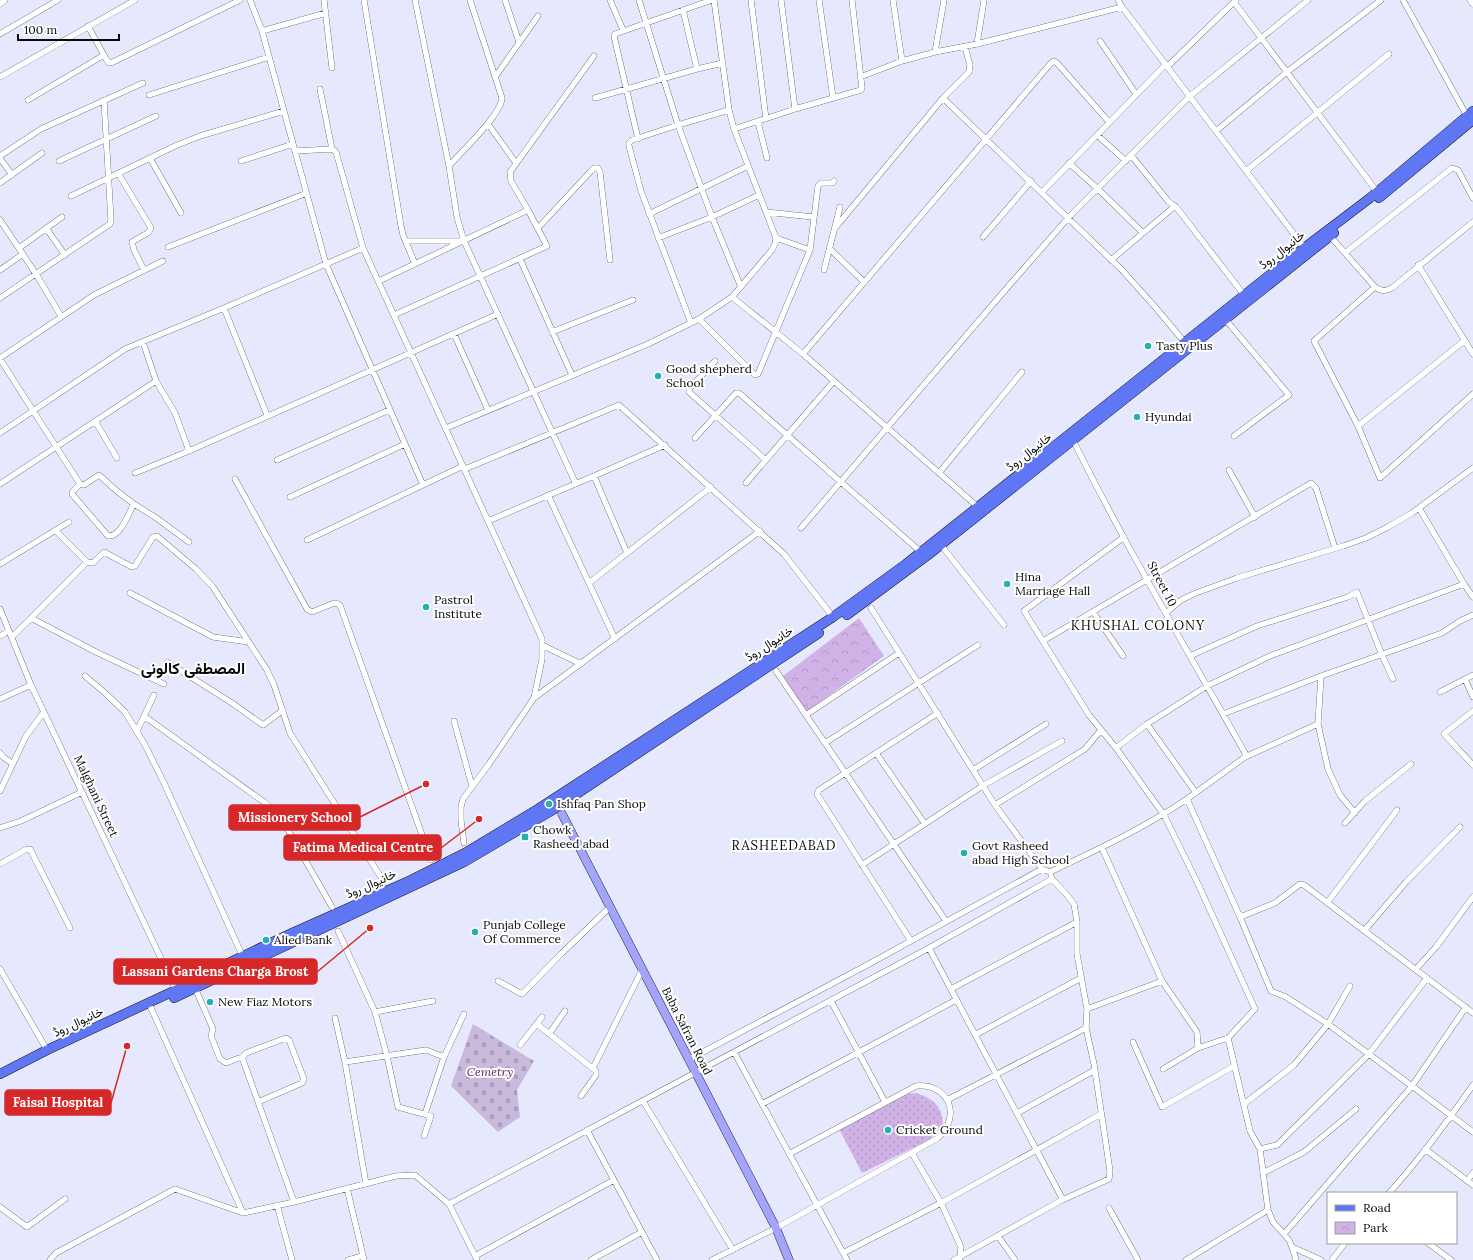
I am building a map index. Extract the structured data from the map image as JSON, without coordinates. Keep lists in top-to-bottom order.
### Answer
{
  "streets": {
    "main road": ["خانیوال روڈ", "Baba Safran Road"],
    "street": ["Street 10", "Malghani Street"]
  },
  "crossings": [
    ["خانیوال روڈ", "Street 10"],
    ["خانیوال روڈ", "Malghani Street"]
  ],
  "districts": ["KHUSHAL COLONY", "المصطفی کالونی", "RASHEEDABAD"],
  "parks": ["Cemetry"],
  "places": {
    "other": [
      "Tasty Plus",
      "Good shepherd School",
      "Hyundai",
      "Hina Marriage Hall",
      "Pastrol Institute",
      "Missionery School",
      "Ishfaq Pan Shop",
      "Fatima Medical Centre",
      "Govt Rasheed abad High School",
      "Lassani Gardens Charga Brost",
      "Punjab College Of Commerce",
      "Alied Bank",
      "New Fiaz Motors",
      "Faisal Hospital",
      "Cricket Ground"
    ],
    "transit": ["Chowk Rasheed abad"]
  },
  "legend": ["Road", "Park"],
  "scale_bar": "100 m"
}
